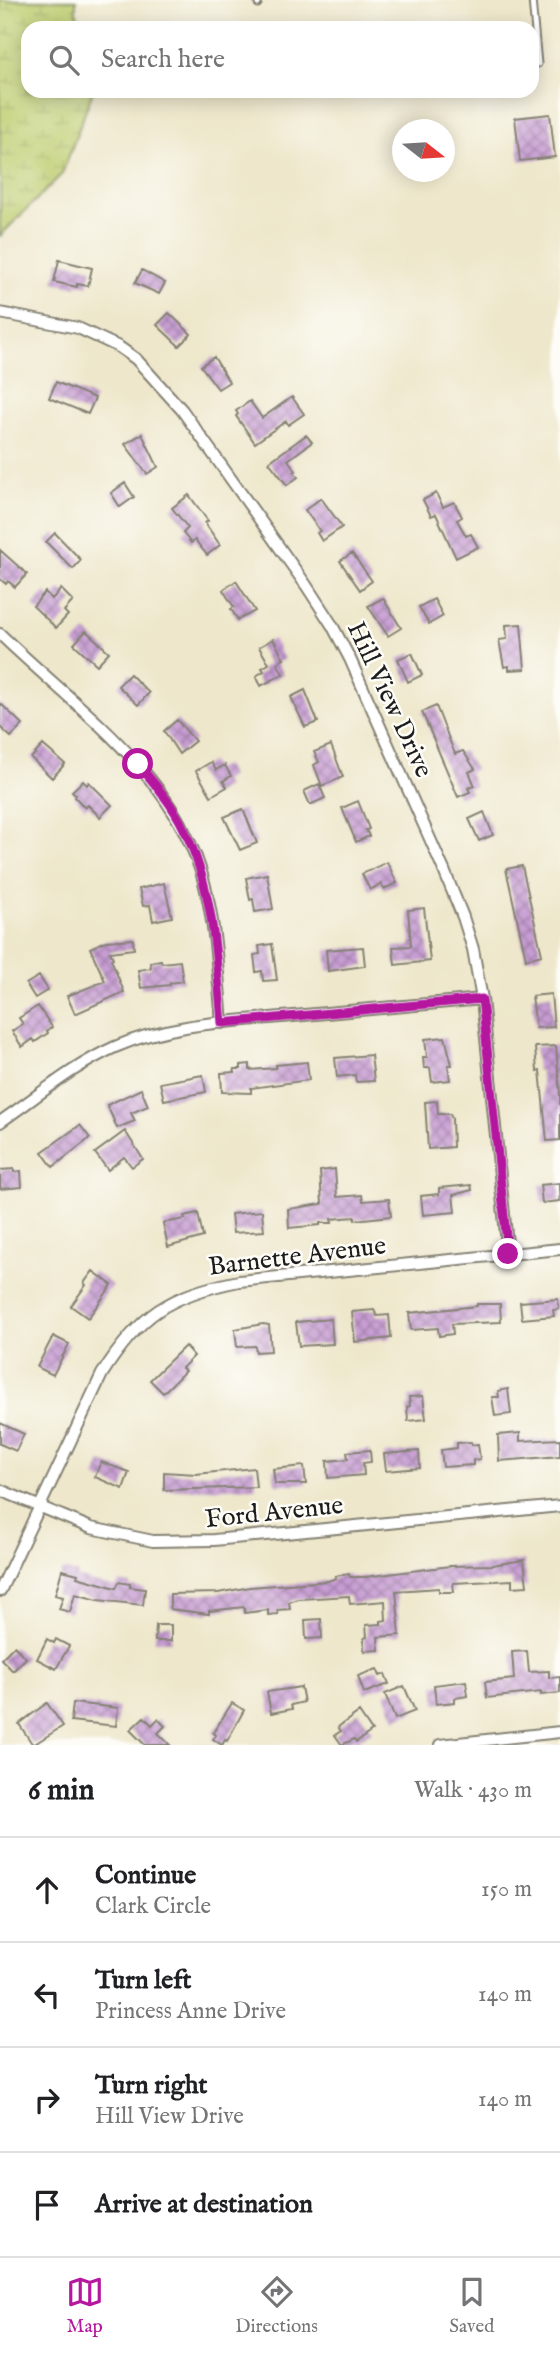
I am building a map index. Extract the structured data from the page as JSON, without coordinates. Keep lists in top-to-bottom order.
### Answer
{
  "streets": {
    "street": ["Hill View Drive", "Barnette Avenue", "Ford Avenue"]
  },
  "crossings": [
    ["Hill View Drive", "Barnette Avenue"],
    ["Barnette Avenue", "Ford Avenue"]
  ],
  "north": "right",
  "page": {
    "search": "Search here",
    "heading": ["6 min", "Walk · 430 m"],
    "list": [
      ["Continue", "Clark Circle", "150 m"],
      ["Turn left", "Princess Anne Drive", "140 m"],
      ["Turn right", "Hill View Drive", "140 m"],
      "Arrive at destination"
    ],
    "nav": ["Map", "Directions", "Saved"]
  }
}
